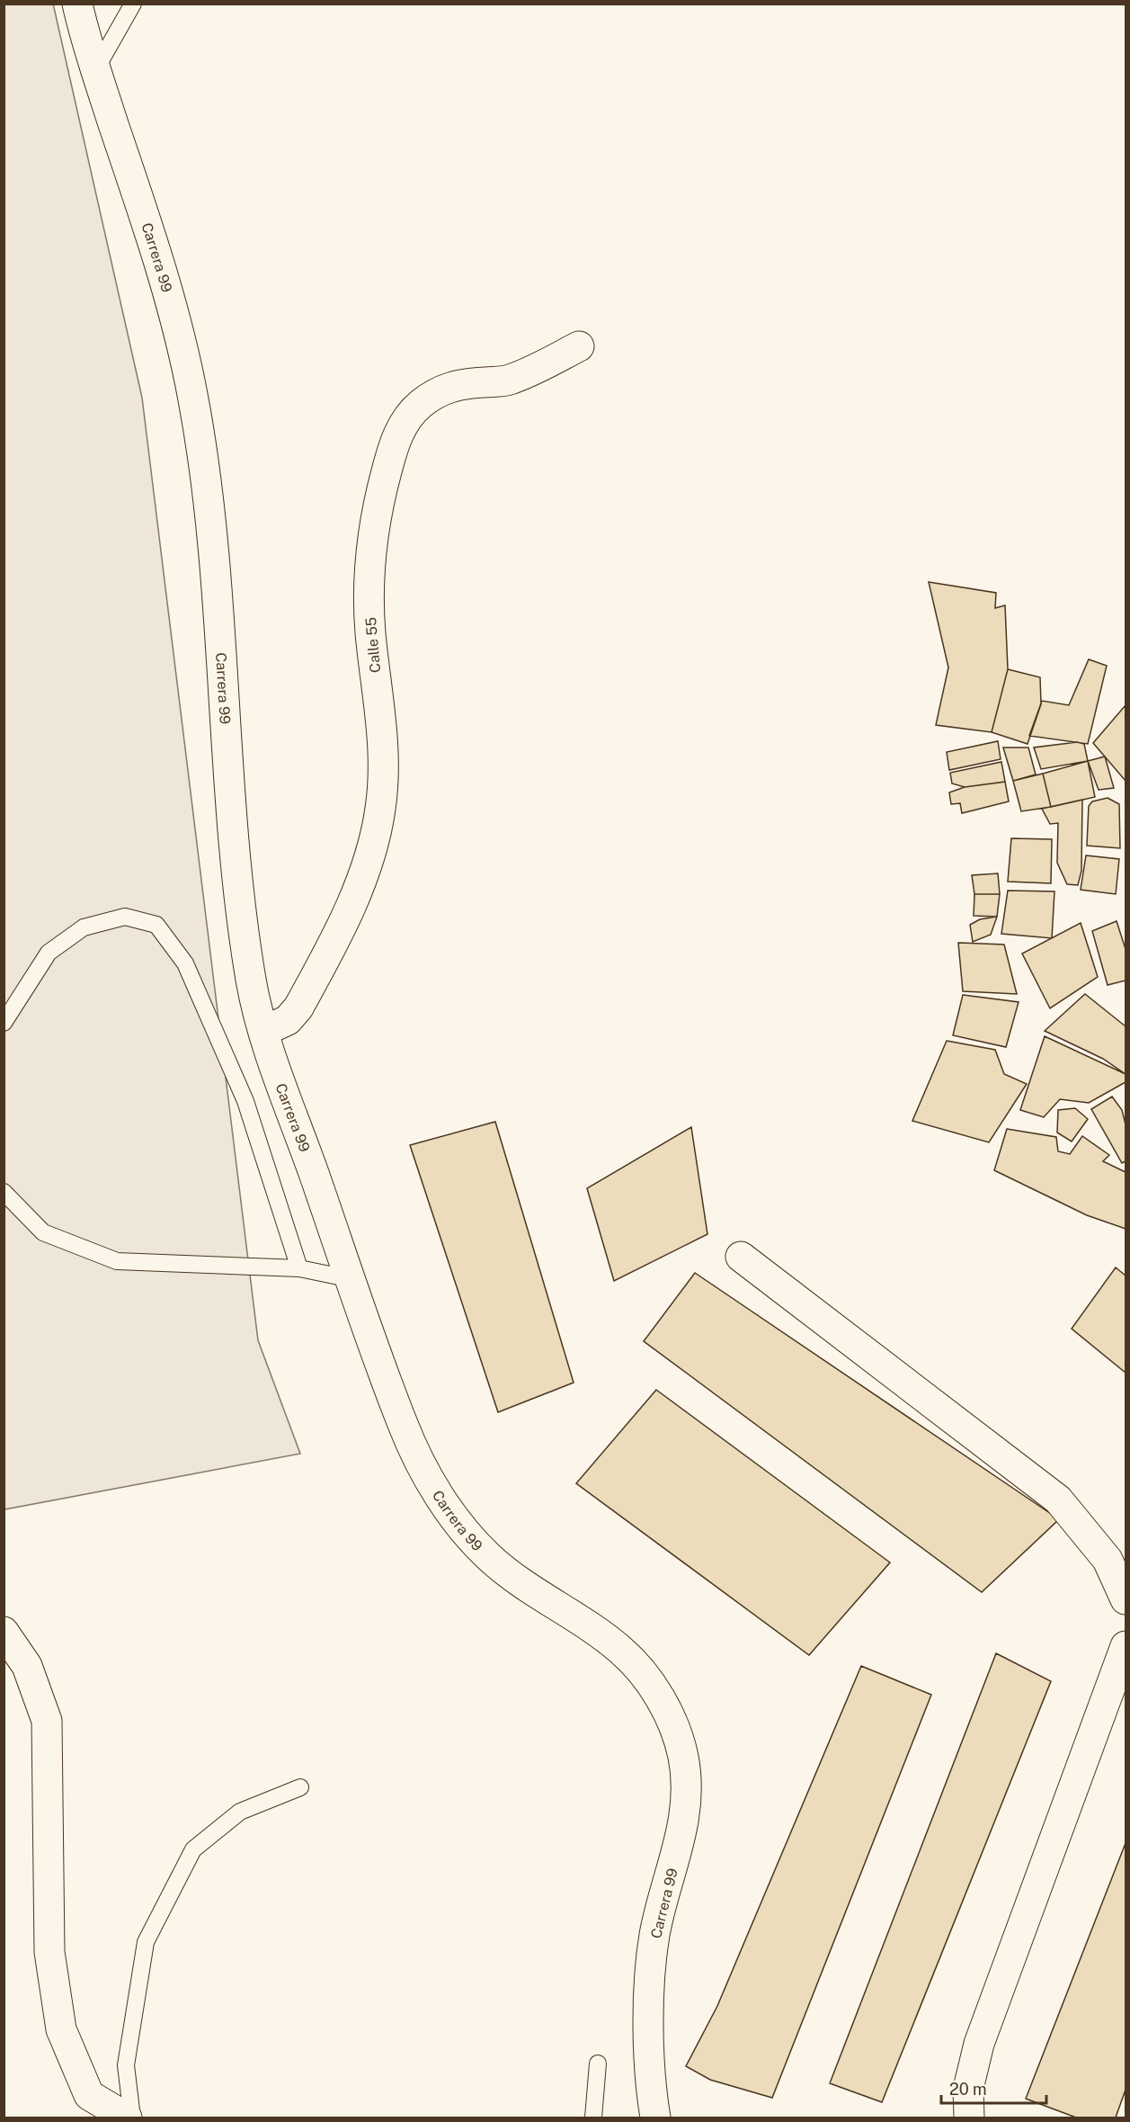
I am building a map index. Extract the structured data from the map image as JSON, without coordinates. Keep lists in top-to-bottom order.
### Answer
{
  "streets": {
    "street": ["Carrera 99", "Calle 55"]
  },
  "crossings": [
    ["Carrera 99", "Calle 55"]
  ],
  "scale_bar": "20 m"
}
